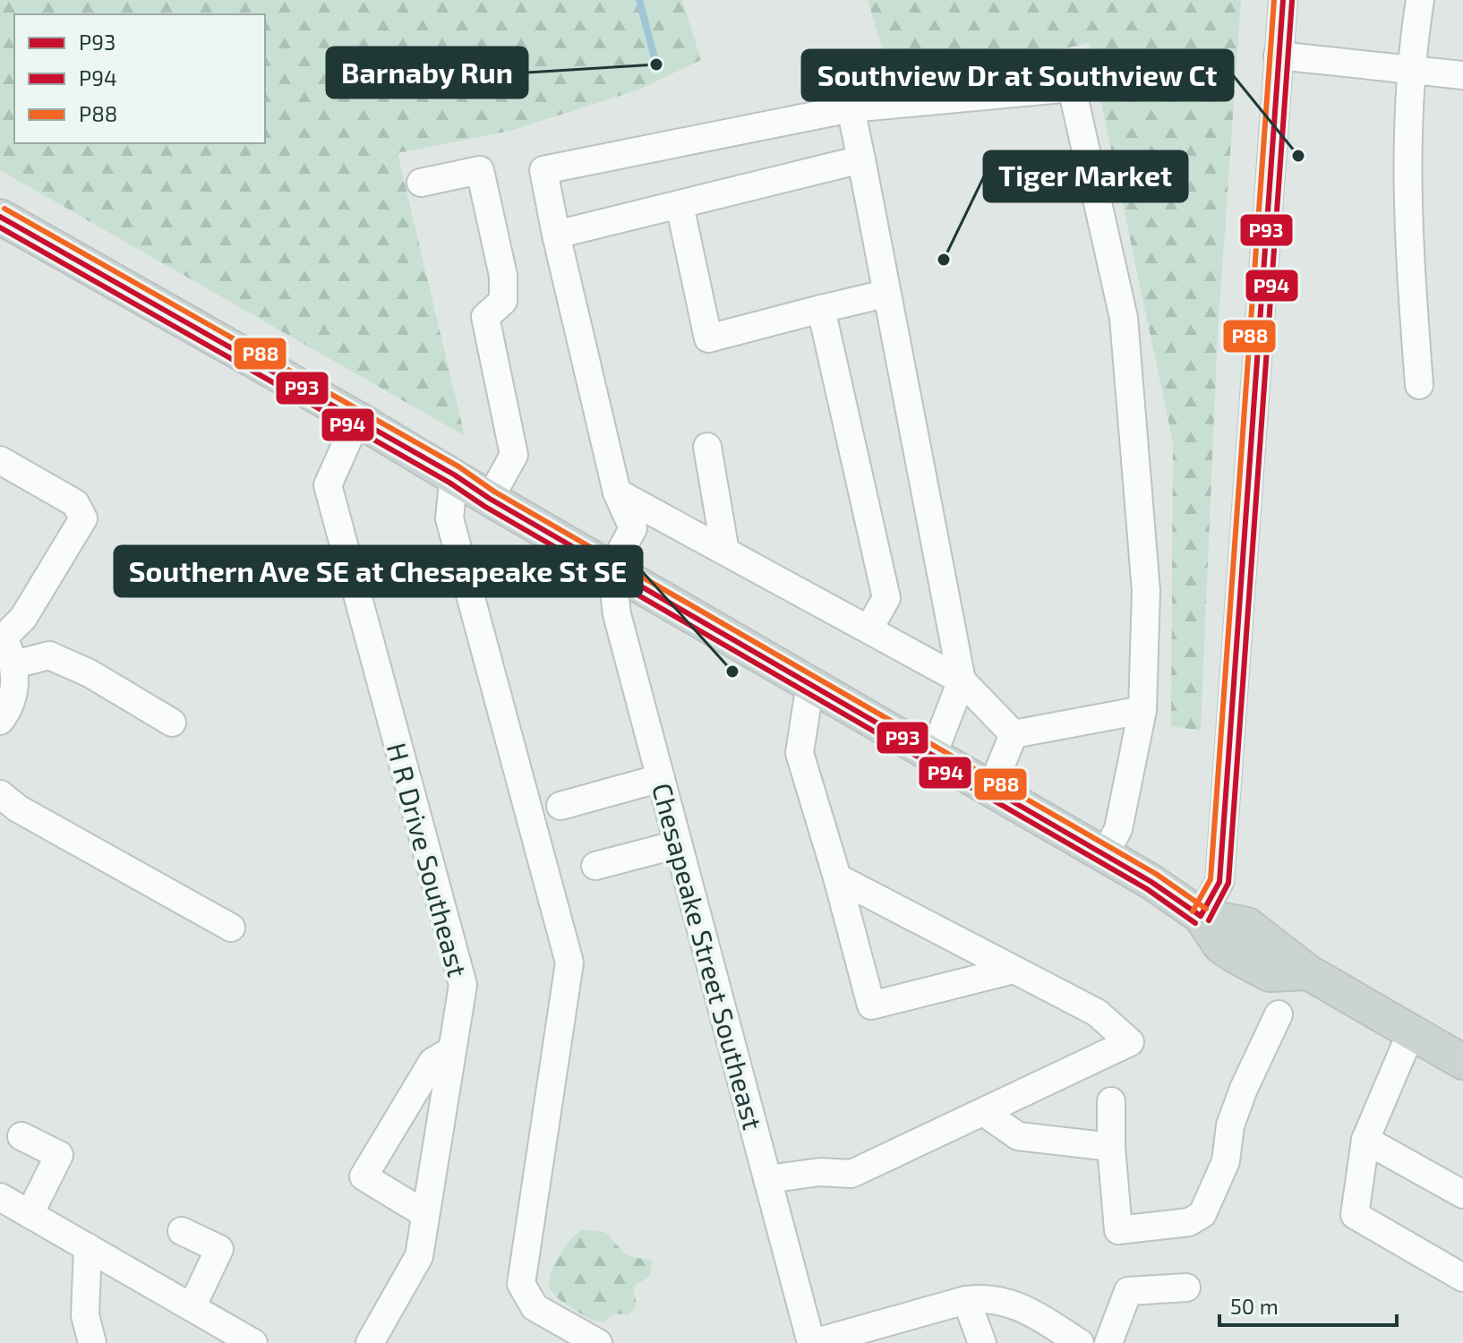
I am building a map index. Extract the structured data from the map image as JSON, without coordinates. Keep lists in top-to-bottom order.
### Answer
{
  "streets": {
    "street": ["H R Drive Southeast", "Chesapeake Street Southeast"]
  },
  "places": [
    "Barnaby Run",
    "Southview Dr at Southview Ct",
    "Tiger Market",
    "Southern Ave SE at Chesapeake St SE"
  ],
  "lines": ["transit line P93", "transit line P88", "transit line P94"],
  "legend": ["P93", "P94", "P88"],
  "scale_bar": "50 m"
}
